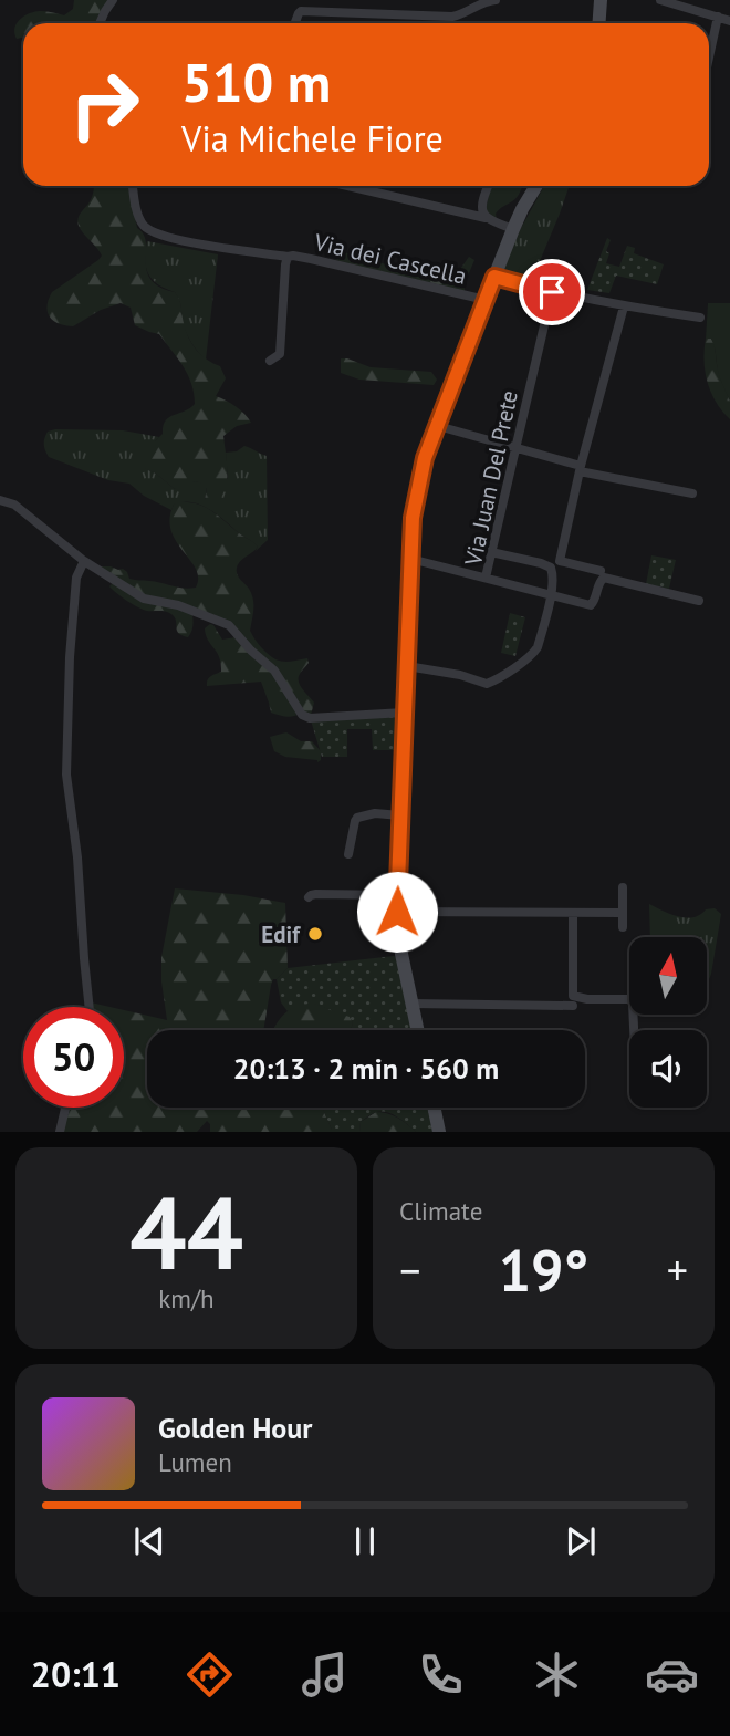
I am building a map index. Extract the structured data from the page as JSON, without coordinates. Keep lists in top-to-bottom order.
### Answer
{
  "streets": {
    "street": ["Via dei Cascella", "Via Juan Del Prete"]
  },
  "places": ["Edif"],
  "north": "top",
  "page": {
    "turn": ["510 m", "Via Michele Fiore"],
    "limit": "50",
    "trip": "20:13 · 2 min · 560 m",
    "tile": [
      ["44", "km/h"],
      "Climate"
    ],
    "heat": ["−", "19°", "+"],
    "song": ["Golden Hour", "Lumen"],
    "tabs": "20:11"
  }
}
